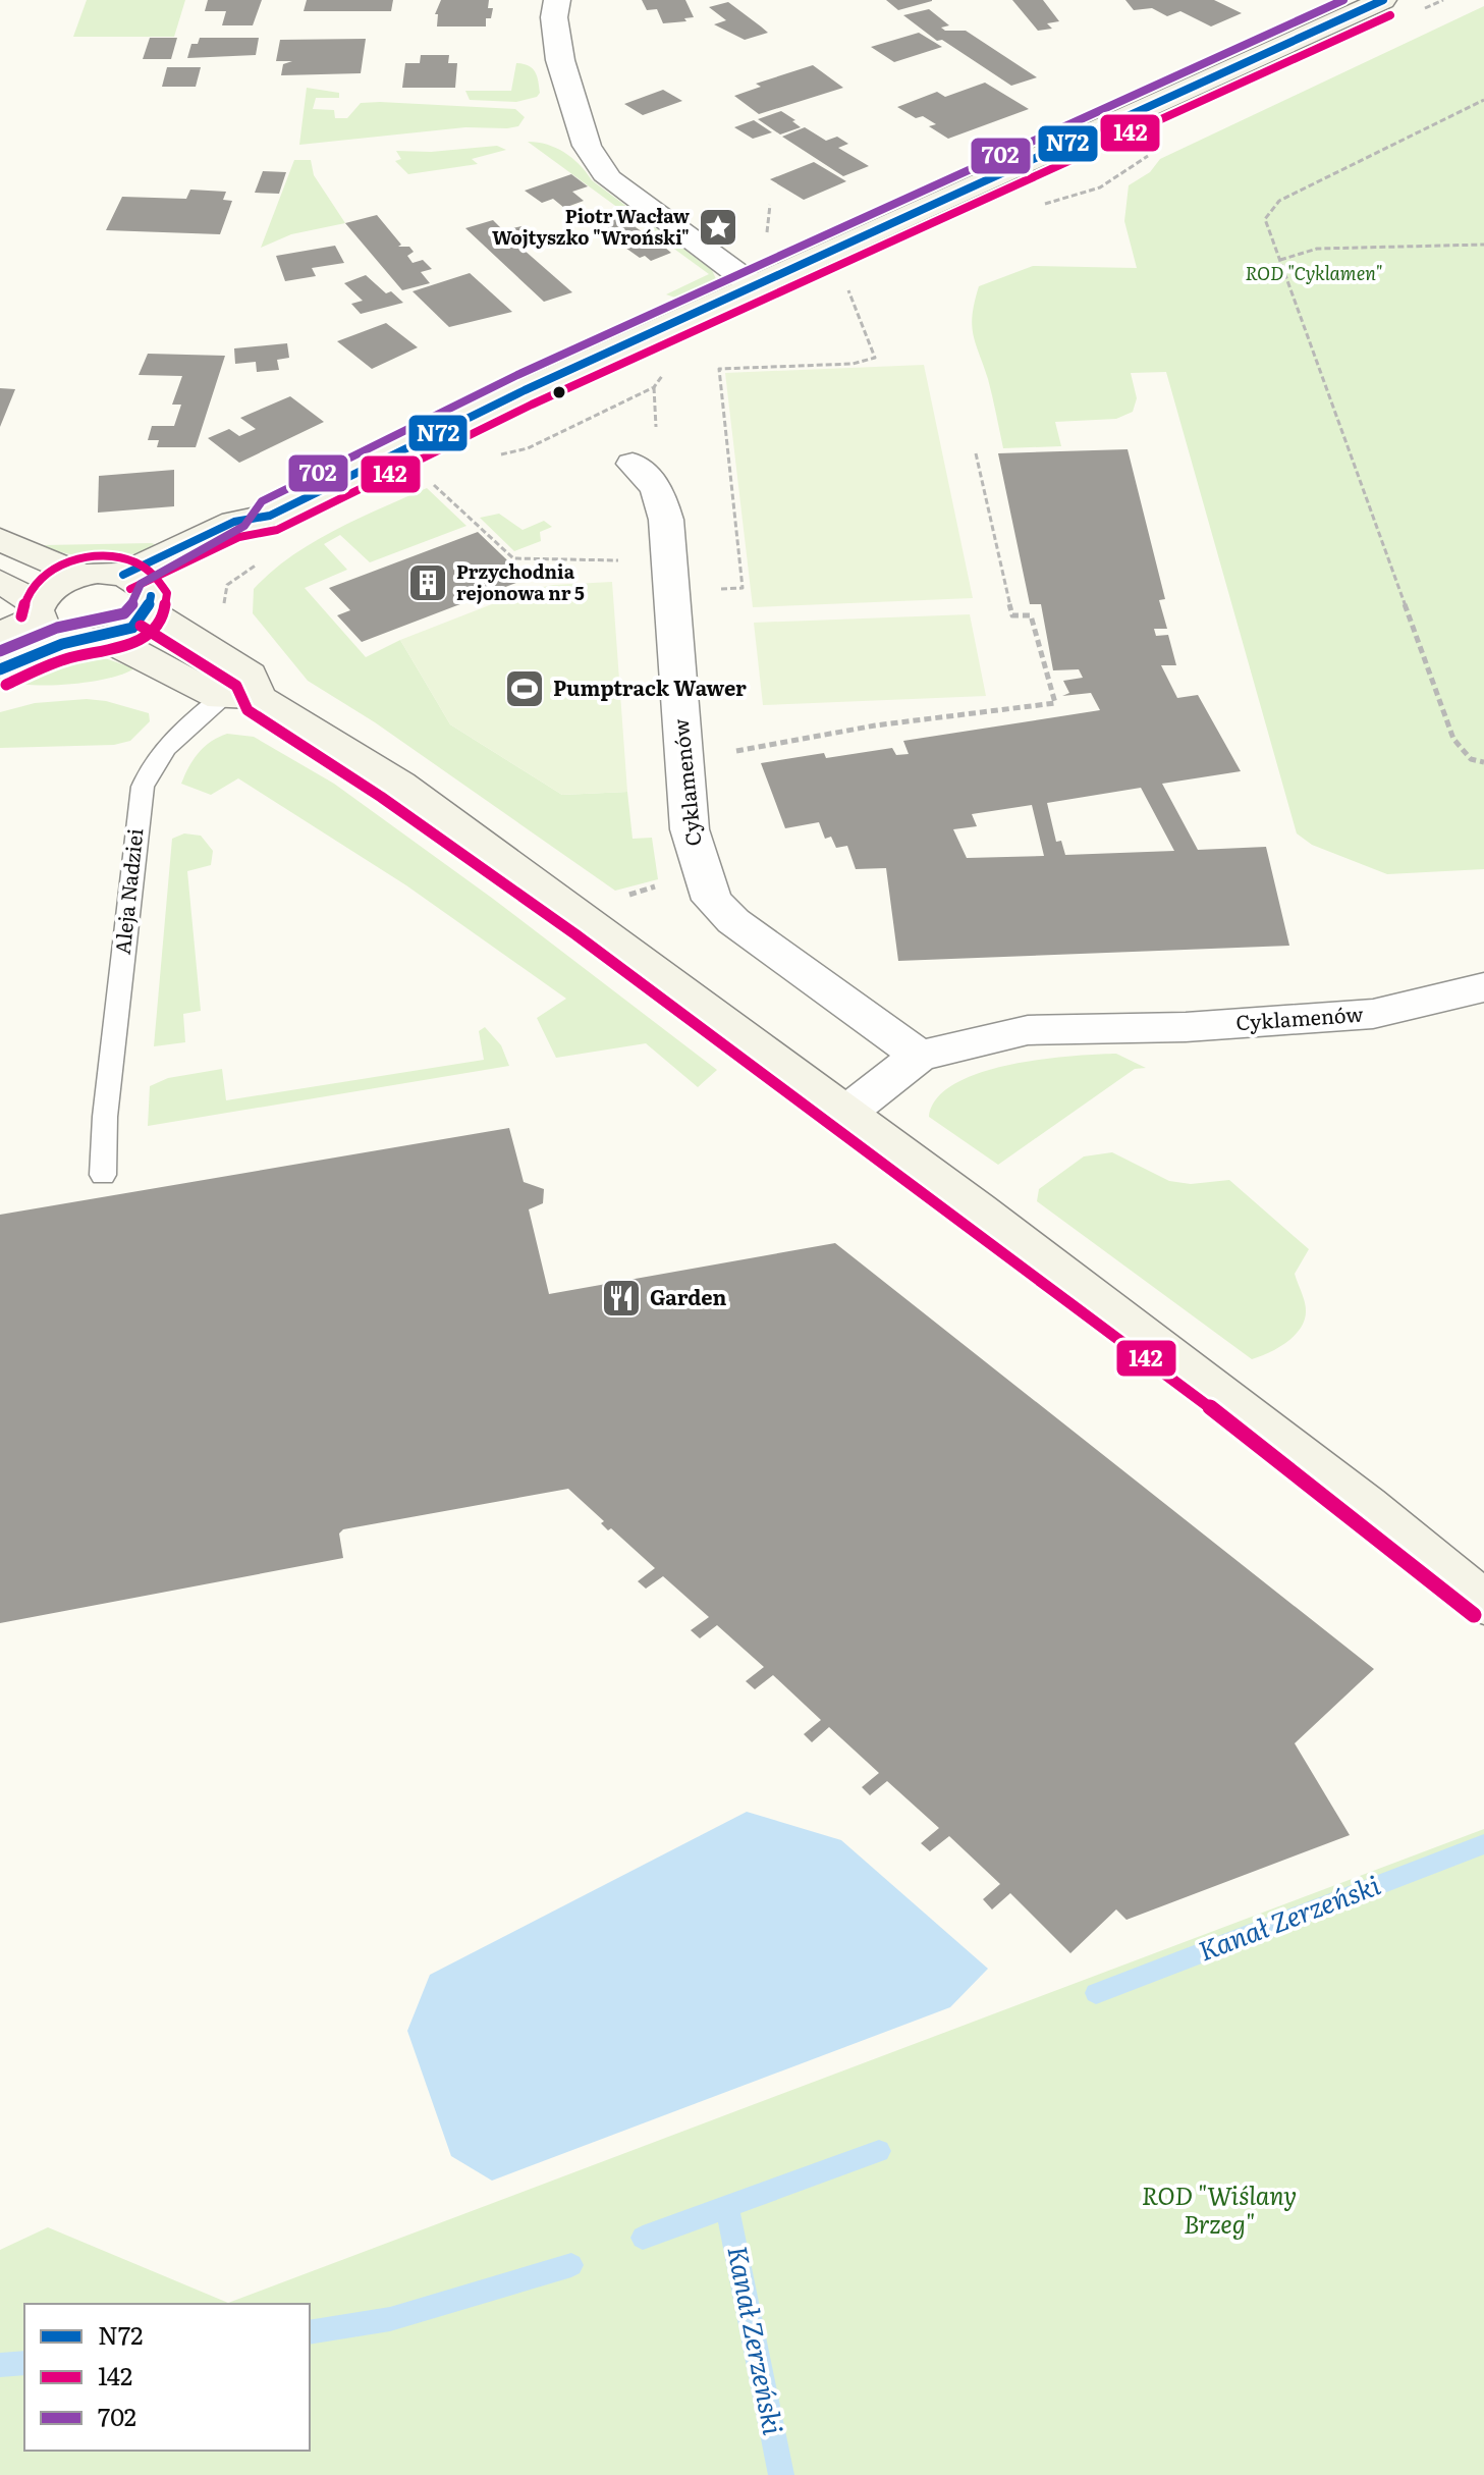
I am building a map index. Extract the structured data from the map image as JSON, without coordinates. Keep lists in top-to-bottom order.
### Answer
{
  "streets": {
    "street": ["Cyklamenów"],
    "lane": ["Aleja Nadziei"]
  },
  "water": ["Kanał Zerzeński"],
  "parks": ["ROD \"Cyklamen\"", "ROD \"Wiślany Brzeg\""],
  "places": {
    "place": ["Piotr Wacław Wojtyszko \"Wroński\""],
    "building": ["Przychodnia rejonowa nr 5"],
    "sports": ["Pumptrack Wawer"],
    "restaurant": ["Garden"]
  },
  "lines": ["transit line N72", "transit line 702", "transit line 142"],
  "legend": ["N72", "142", "702"]
}
